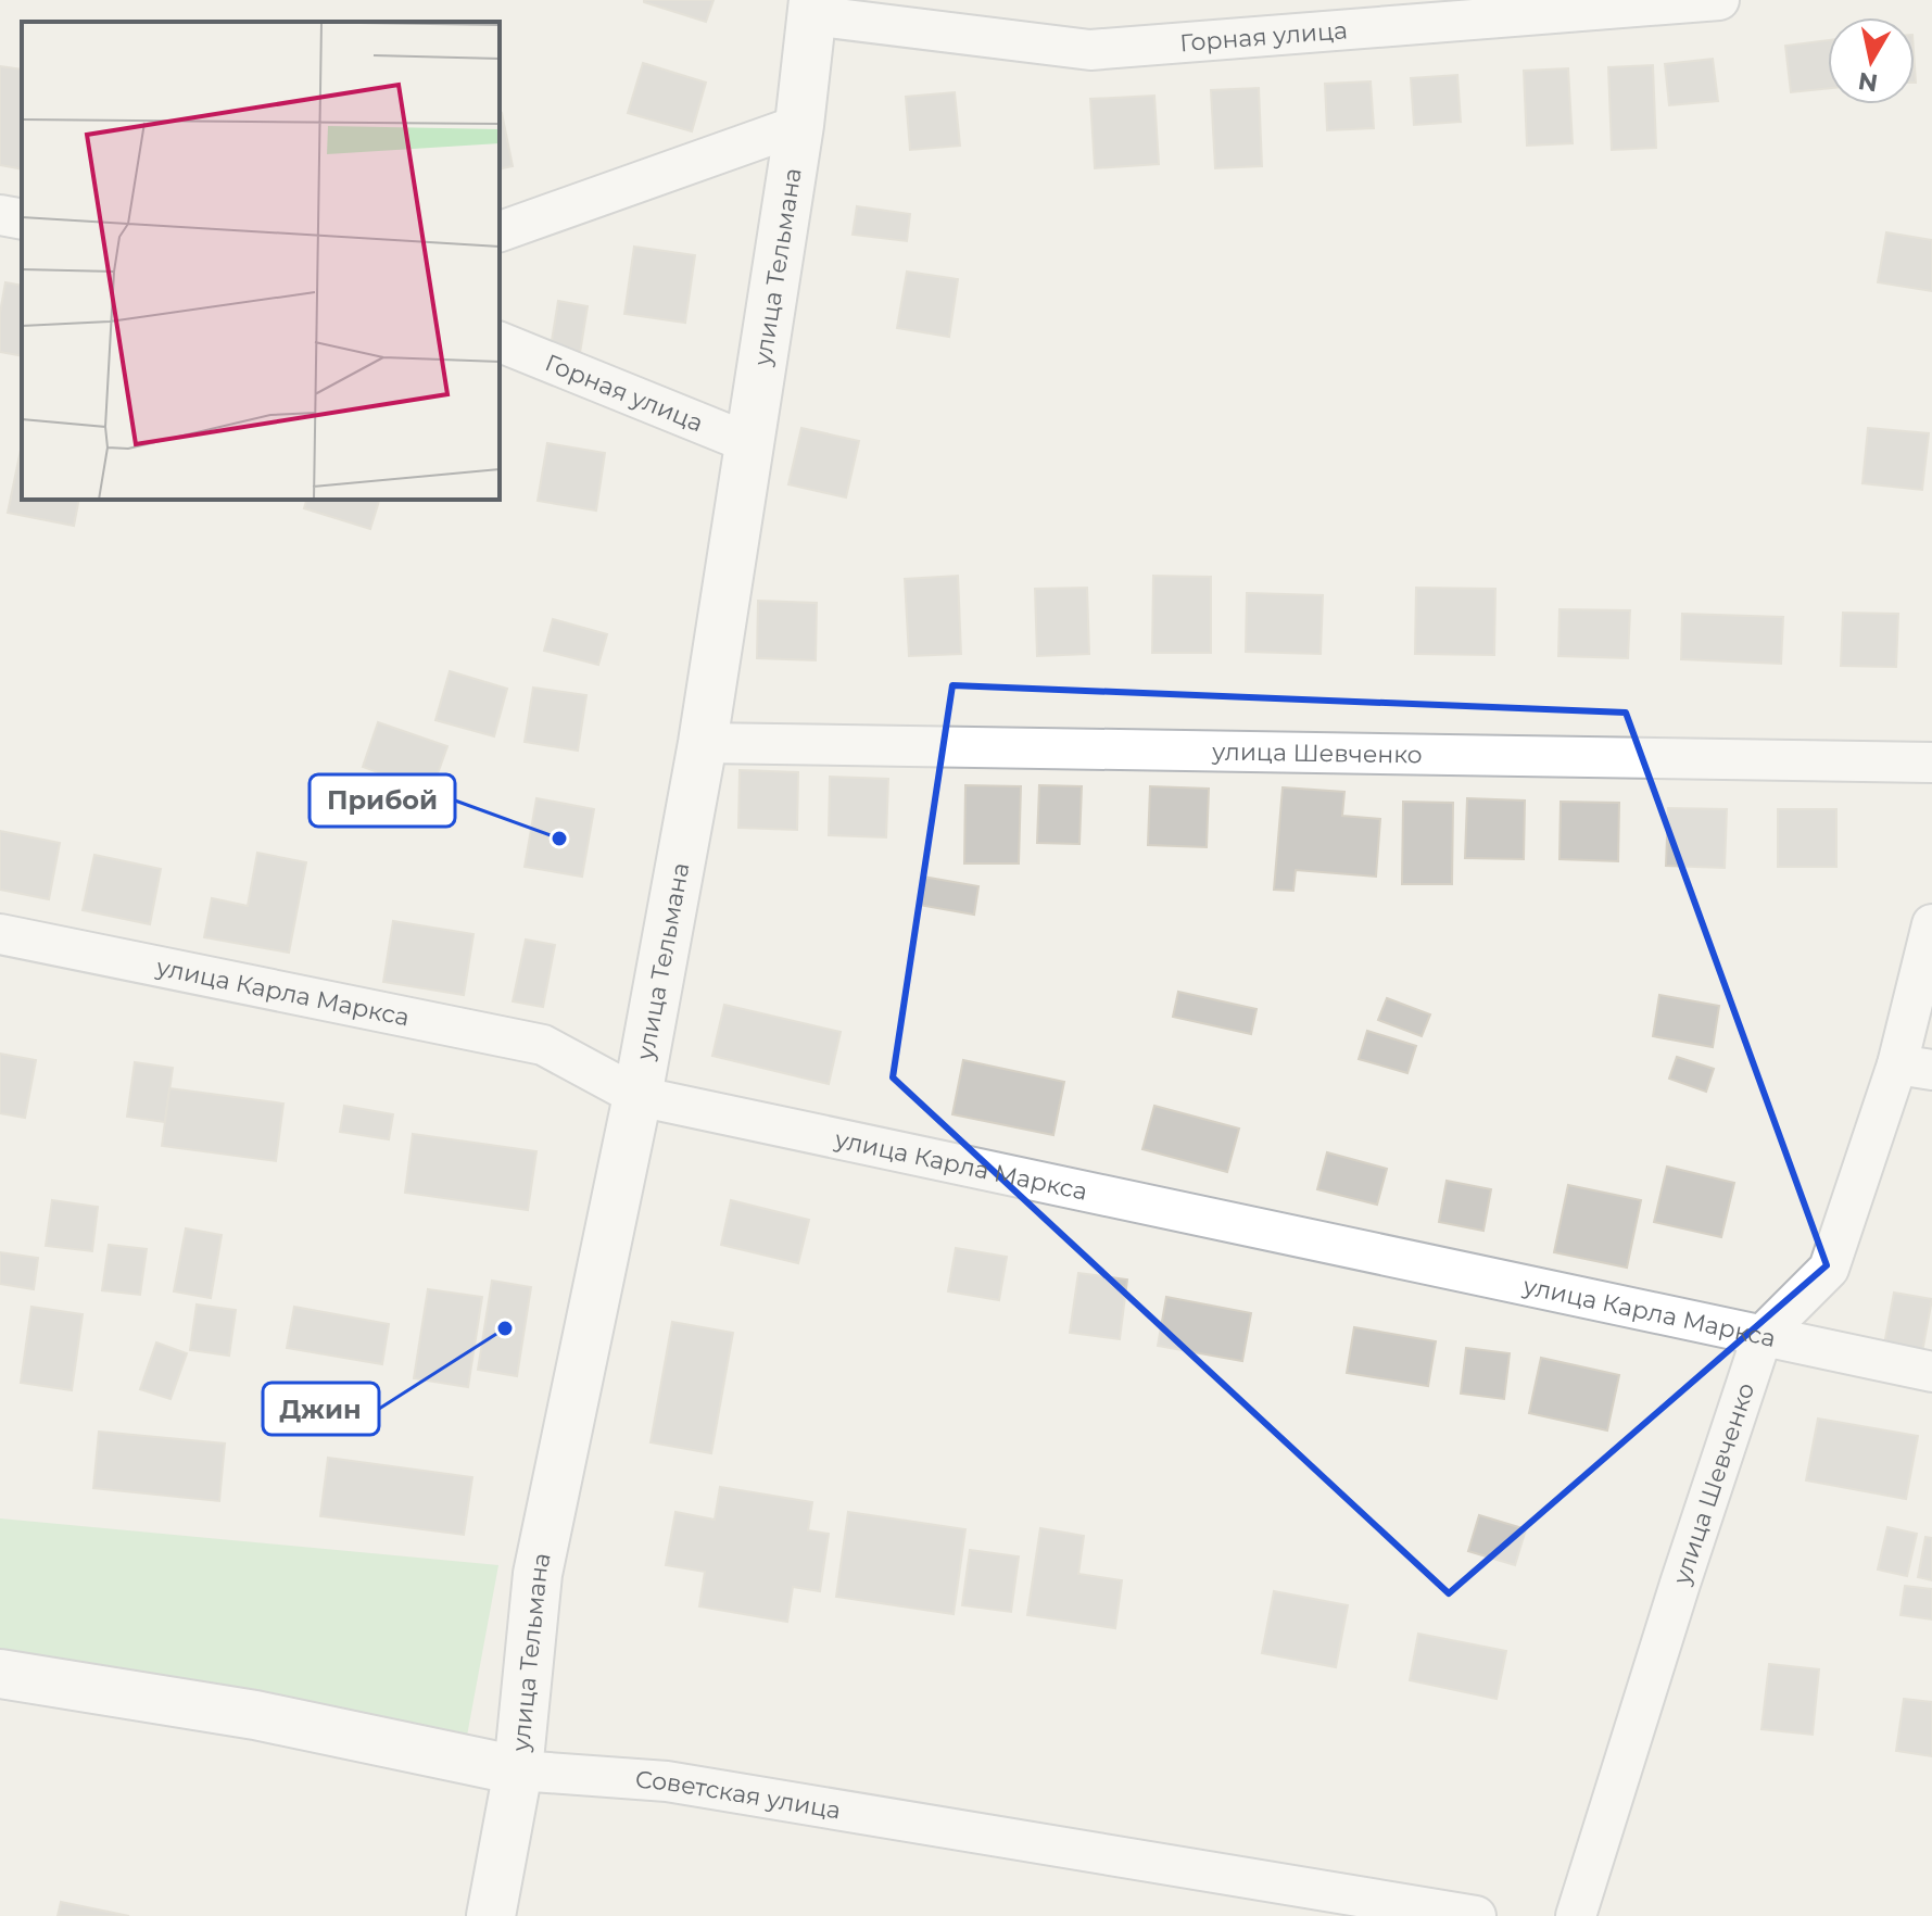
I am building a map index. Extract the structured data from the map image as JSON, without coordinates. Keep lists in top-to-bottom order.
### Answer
{
  "streets": {
    "street": [
      "Горная улица",
      "улица Тельмана",
      "улица Шевченко",
      "улица Карла Маркса",
      "Советская улица"
    ]
  },
  "crossings": [
    ["Горная улица", "улица Тельмана"],
    ["улица Тельмана", "улица Шевченко"],
    ["улица Тельмана", "улица Карла Маркса"],
    ["улица Тельмана", "Советская улица"],
    ["улица Шевченко", "улица Карла Маркса"]
  ],
  "places": ["Прибой", "Джин"],
  "north": "bottom"
}
